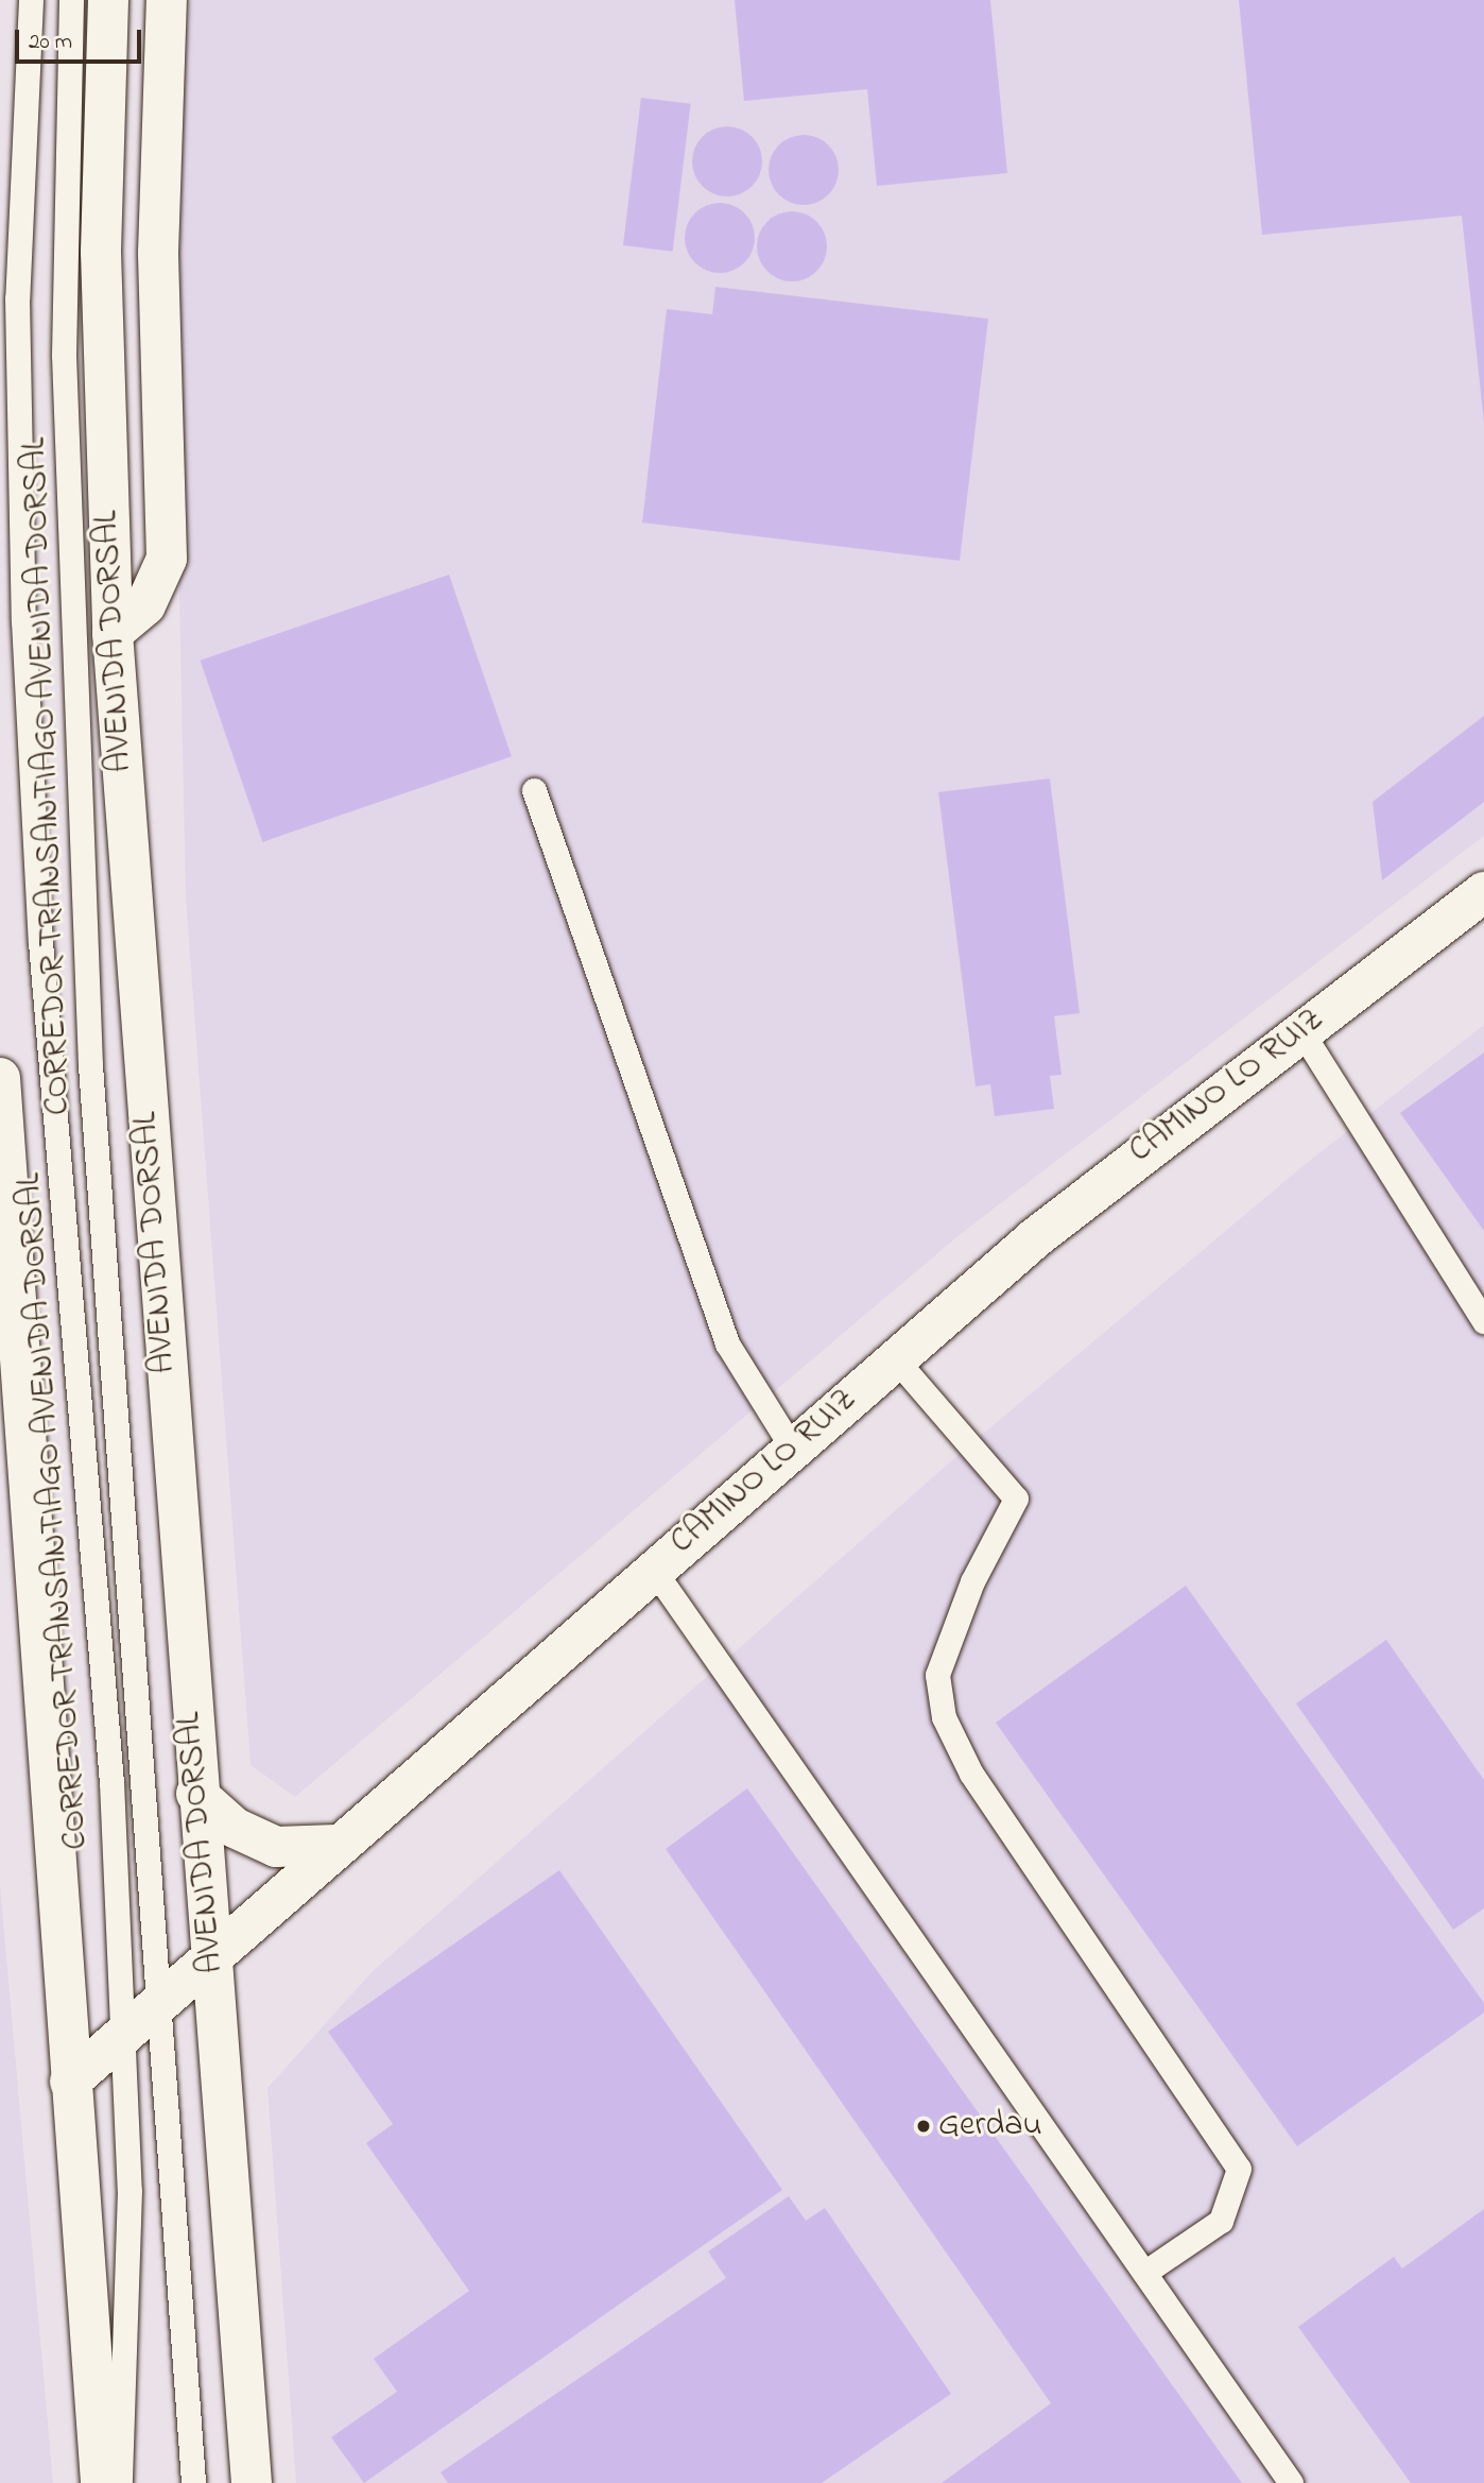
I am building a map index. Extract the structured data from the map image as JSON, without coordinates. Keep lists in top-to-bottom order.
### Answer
{
  "streets": {
    "main road": ["AVENIDA DORSAL", "CAMINO LO RUIZ"],
    "lane": ["CORREDOR TRANSANTIAGO AVENIDA DORSAL"]
  },
  "crossings": [
    ["AVENIDA DORSAL", "CAMINO LO RUIZ"],
    ["CORREDOR TRANSANTIAGO AVENIDA DORSAL", "CAMINO LO RUIZ"]
  ],
  "places": ["Gerdau"],
  "scale_bar": "20 m"
}
